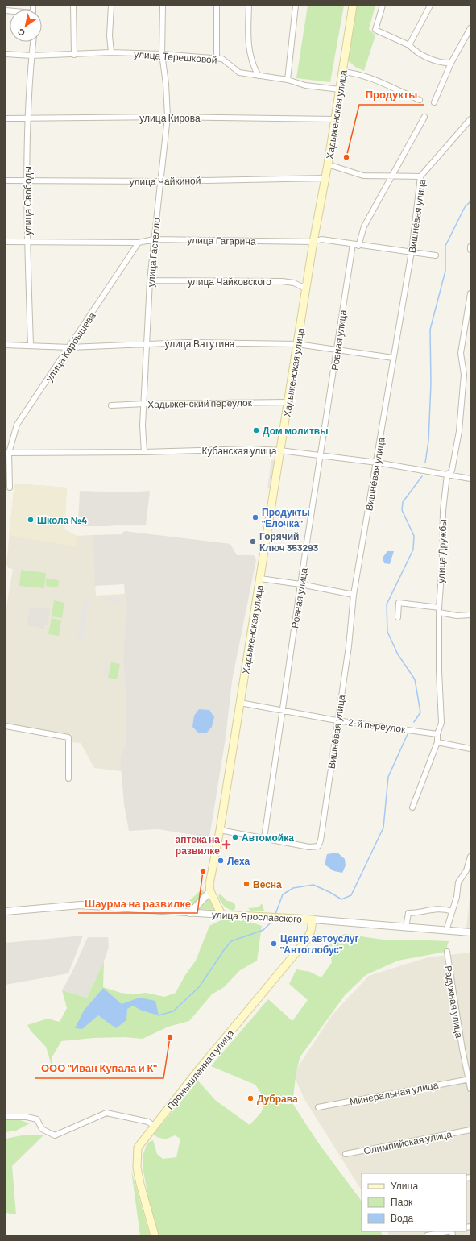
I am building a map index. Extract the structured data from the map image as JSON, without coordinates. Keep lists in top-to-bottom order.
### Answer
{
  "streets": {
    "main road": ["Хадыженская улица", "улица Ярославского", "Промышленная улица"],
    "street": [
      "улица Терешковой",
      "улица Кирова",
      "улица Чайкиной",
      "улица Свободы",
      "Вишнёвая улица",
      "улица Гагарина",
      "улица Гастелло",
      "улица Чайковского",
      "Ровная улица",
      "улица Ватутина",
      "улица Карбышева",
      "Хадыженский переулок",
      "Кубанская улица",
      "улица Дружбы",
      "2-й переулок",
      "Радужная улица",
      "Минеральная улица",
      "Олимпийская улица"
    ]
  },
  "crossings": [
    ["улица Терешковой", "Хадыженская улица"],
    ["улица Терешковой", "улица Свободы"],
    ["улица Терешковой", "улица Гастелло"],
    ["Хадыженская улица", "улица Кирова"],
    ["Хадыженская улица", "улица Чайкиной"],
    ["Хадыженская улица", "улица Гагарина"],
    ["Хадыженская улица", "улица Чайковского"],
    ["Хадыженская улица", "улица Ватутина"],
    ["Хадыженская улица", "Хадыженский переулок"],
    ["Хадыженская улица", "Кубанская улица"],
    ["Хадыженская улица", "2-й переулок"],
    ["Хадыженская улица", "улица Ярославского"],
    ["улица Кирова", "улица Свободы"],
    ["улица Кирова", "улица Гастелло"],
    ["улица Чайкиной", "улица Свободы"],
    ["улица Чайкиной", "улица Гастелло"],
    ["улица Свободы", "улица Гагарина"],
    ["улица Свободы", "улица Ватутина"],
    ["Вишнёвая улица", "улица Гагарина"],
    ["Вишнёвая улица", "Ровная улица"],
    ["Вишнёвая улица", "улица Ватутина"],
    ["Вишнёвая улица", "Кубанская улица"],
    ["Вишнёвая улица", "2-й переулок"],
    ["улица Гагарина", "улица Гастелло"],
    ["улица Гагарина", "Ровная улица"],
    ["улица Гагарина", "улица Карбышева"],
    ["улица Гастелло", "улица Чайковского"],
    ["улица Гастелло", "улица Ватутина"],
    ["улица Гастелло", "Хадыженский переулок"],
    ["улица Гастелло", "Кубанская улица"],
    ["Ровная улица", "улица Ватутина"],
    ["Ровная улица", "Кубанская улица"],
    ["Ровная улица", "2-й переулок"],
    ["улица Ватутина", "улица Карбышева"],
    ["улица Карбышева", "Кубанская улица"],
    ["Кубанская улица", "улица Дружбы"],
    ["улица Дружбы", "2-й переулок"],
    ["улица Ярославского", "Промышленная улица"],
    ["Радужная улица", "Минеральная улица"]
  ],
  "places": {
    "other": [
      "Продукты",
      "Дом молитвы",
      "Продукты \"Елочка\"",
      "Школа №4",
      "Горячий Ключ 353293",
      "Автомойка",
      "Леха",
      "Шаурма на развилке",
      "Весна",
      "Центр автоуслуг \"Автоглобус\"",
      "ООО \"Иван Купала и К\"",
      "Дубрава"
    ],
    "health": ["аптека на развилке"]
  },
  "legend": ["Улица", "Парк", "Вода"],
  "north": "bottom left"
}
